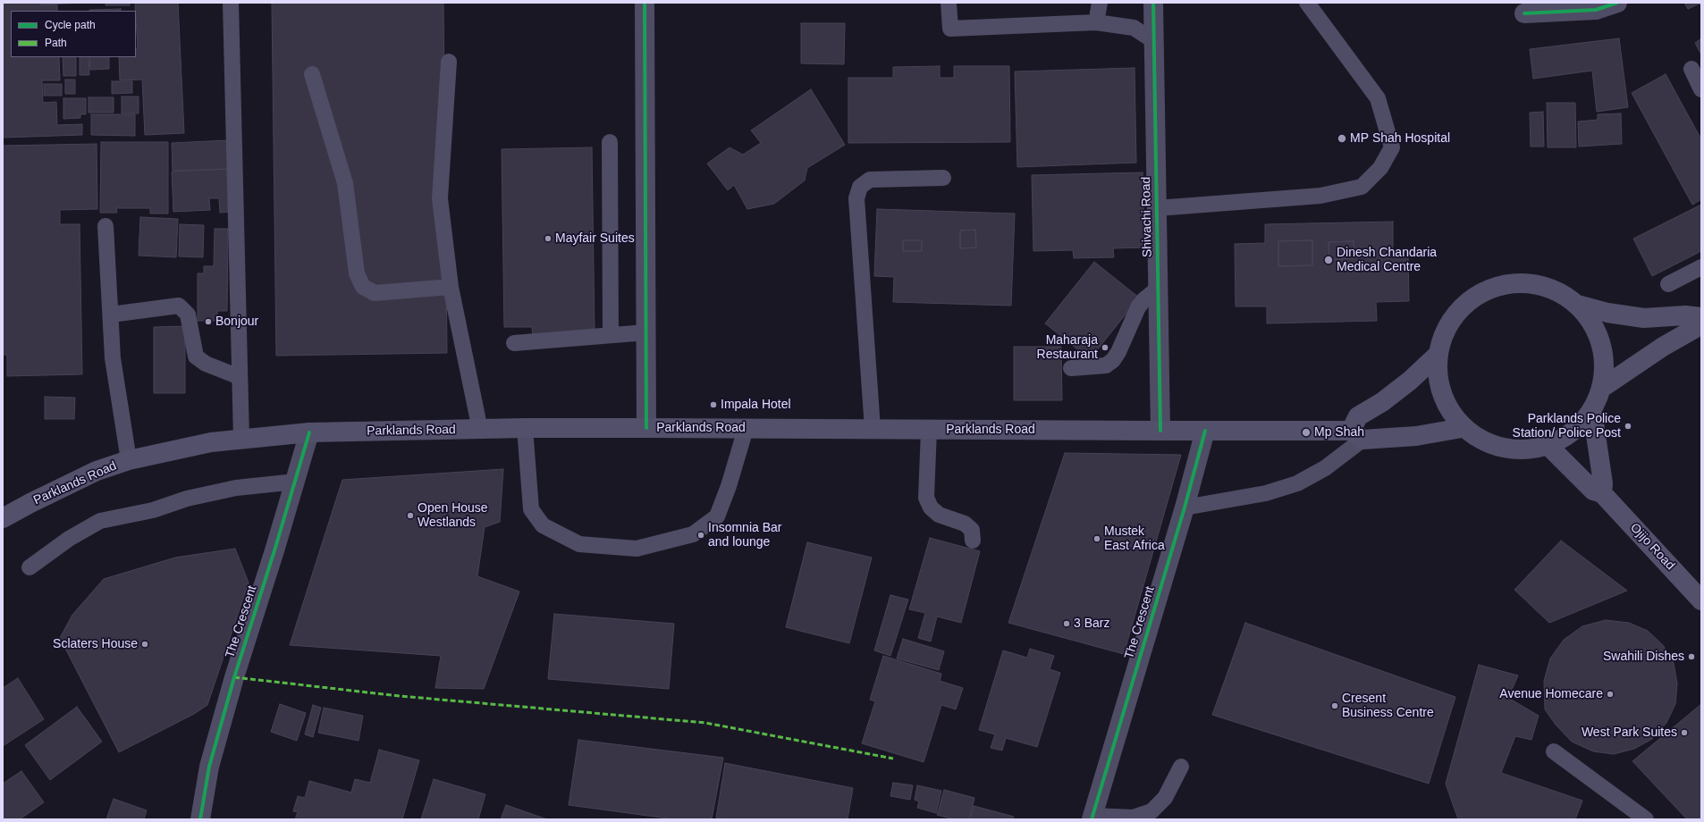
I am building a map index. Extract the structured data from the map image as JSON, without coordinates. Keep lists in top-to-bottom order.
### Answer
{
  "streets": {
    "main road": ["Parklands Road", "Ojijo Road"],
    "street": ["Shivachi Road", "The Crescent"]
  },
  "crossings": [
    ["Shivachi Road", "Parklands Road"],
    ["Parklands Road", "The Crescent"]
  ],
  "places": [
    "MP Shah Hospital",
    "Mayfair Suites",
    "Dinesh Chandaria Medical Centre",
    "Bonjour",
    "Maharaja Restaurant",
    "Impala Hotel",
    "Parklands Police Station/ Police Post",
    "Mp Shah",
    "Open House Westlands",
    "Insomnia Bar and lounge",
    "Mustek East Africa",
    "3 Barz",
    "Sclaters House",
    "Swahili Dishes",
    "Avenue Homecare",
    "Cresent Business Centre",
    "West Park Suites"
  ],
  "legend": ["Cycle path", "Path"]
}
